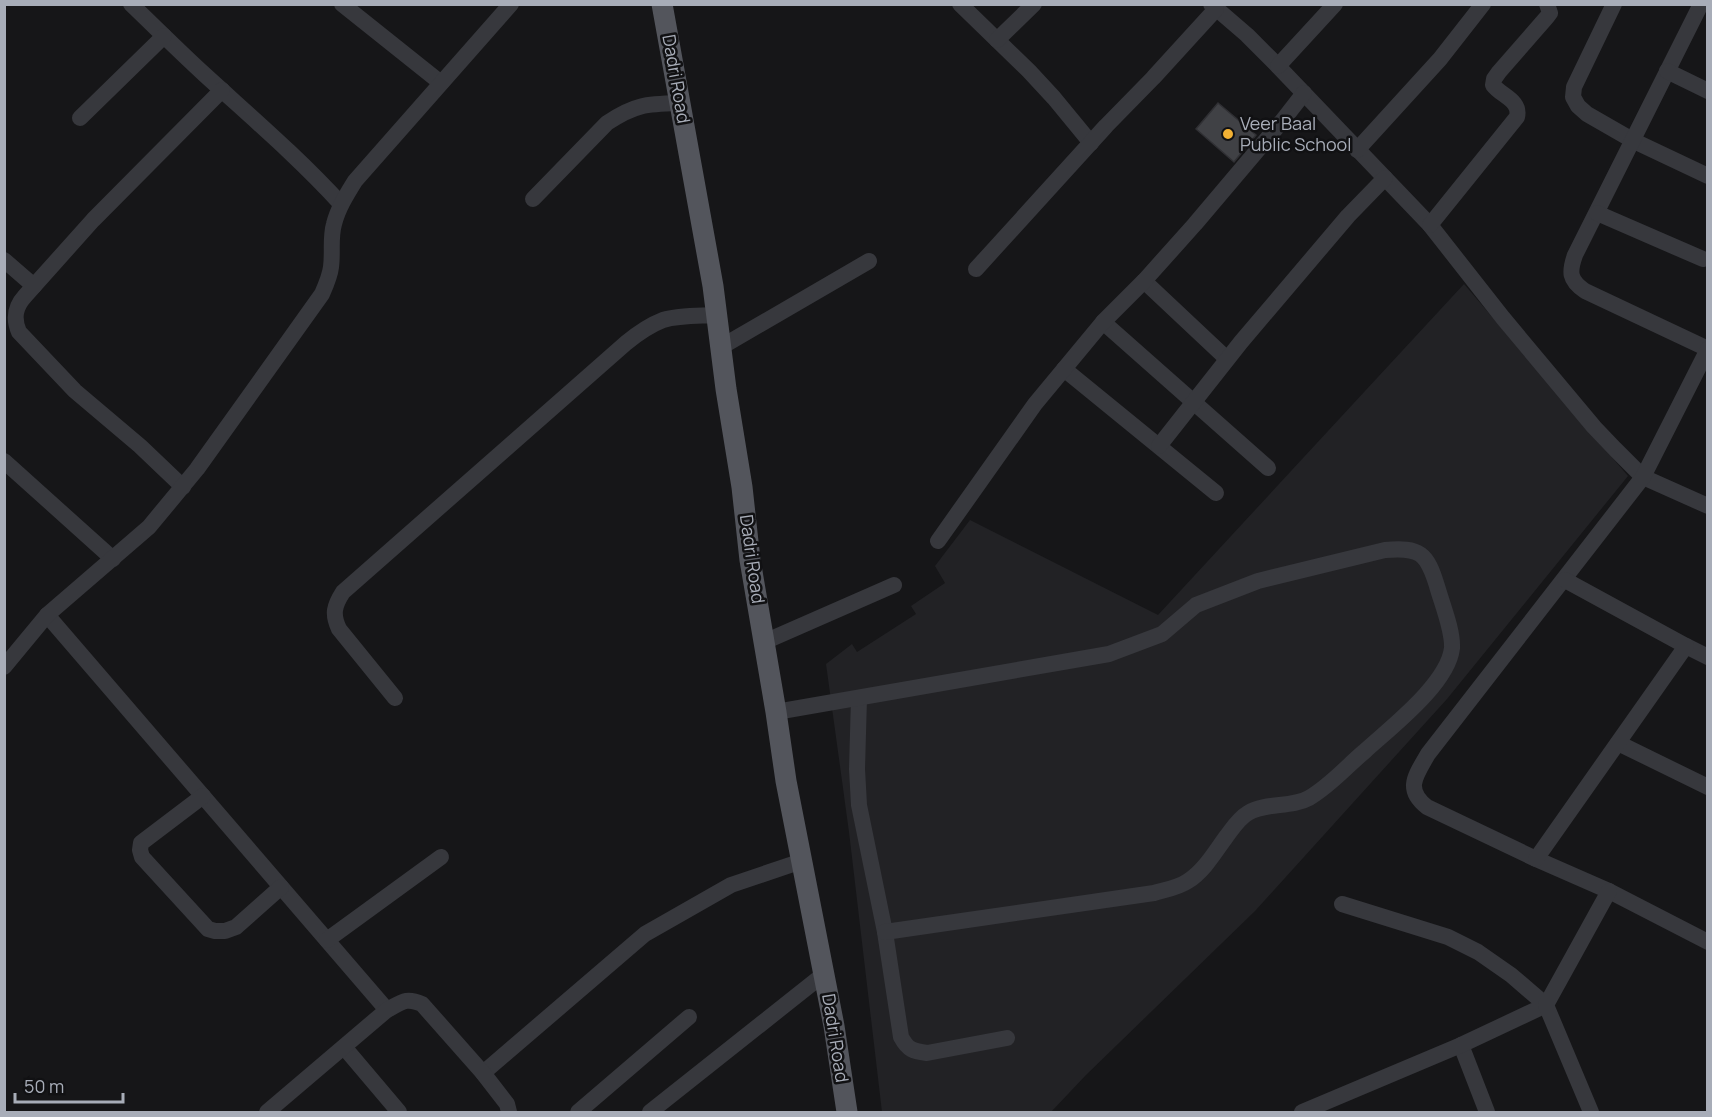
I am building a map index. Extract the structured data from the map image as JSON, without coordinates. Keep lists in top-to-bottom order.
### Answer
{
  "streets": {
    "main road": ["Dadri Road"]
  },
  "places": ["Veer Baal Public School"],
  "scale_bar": "50 m"
}
